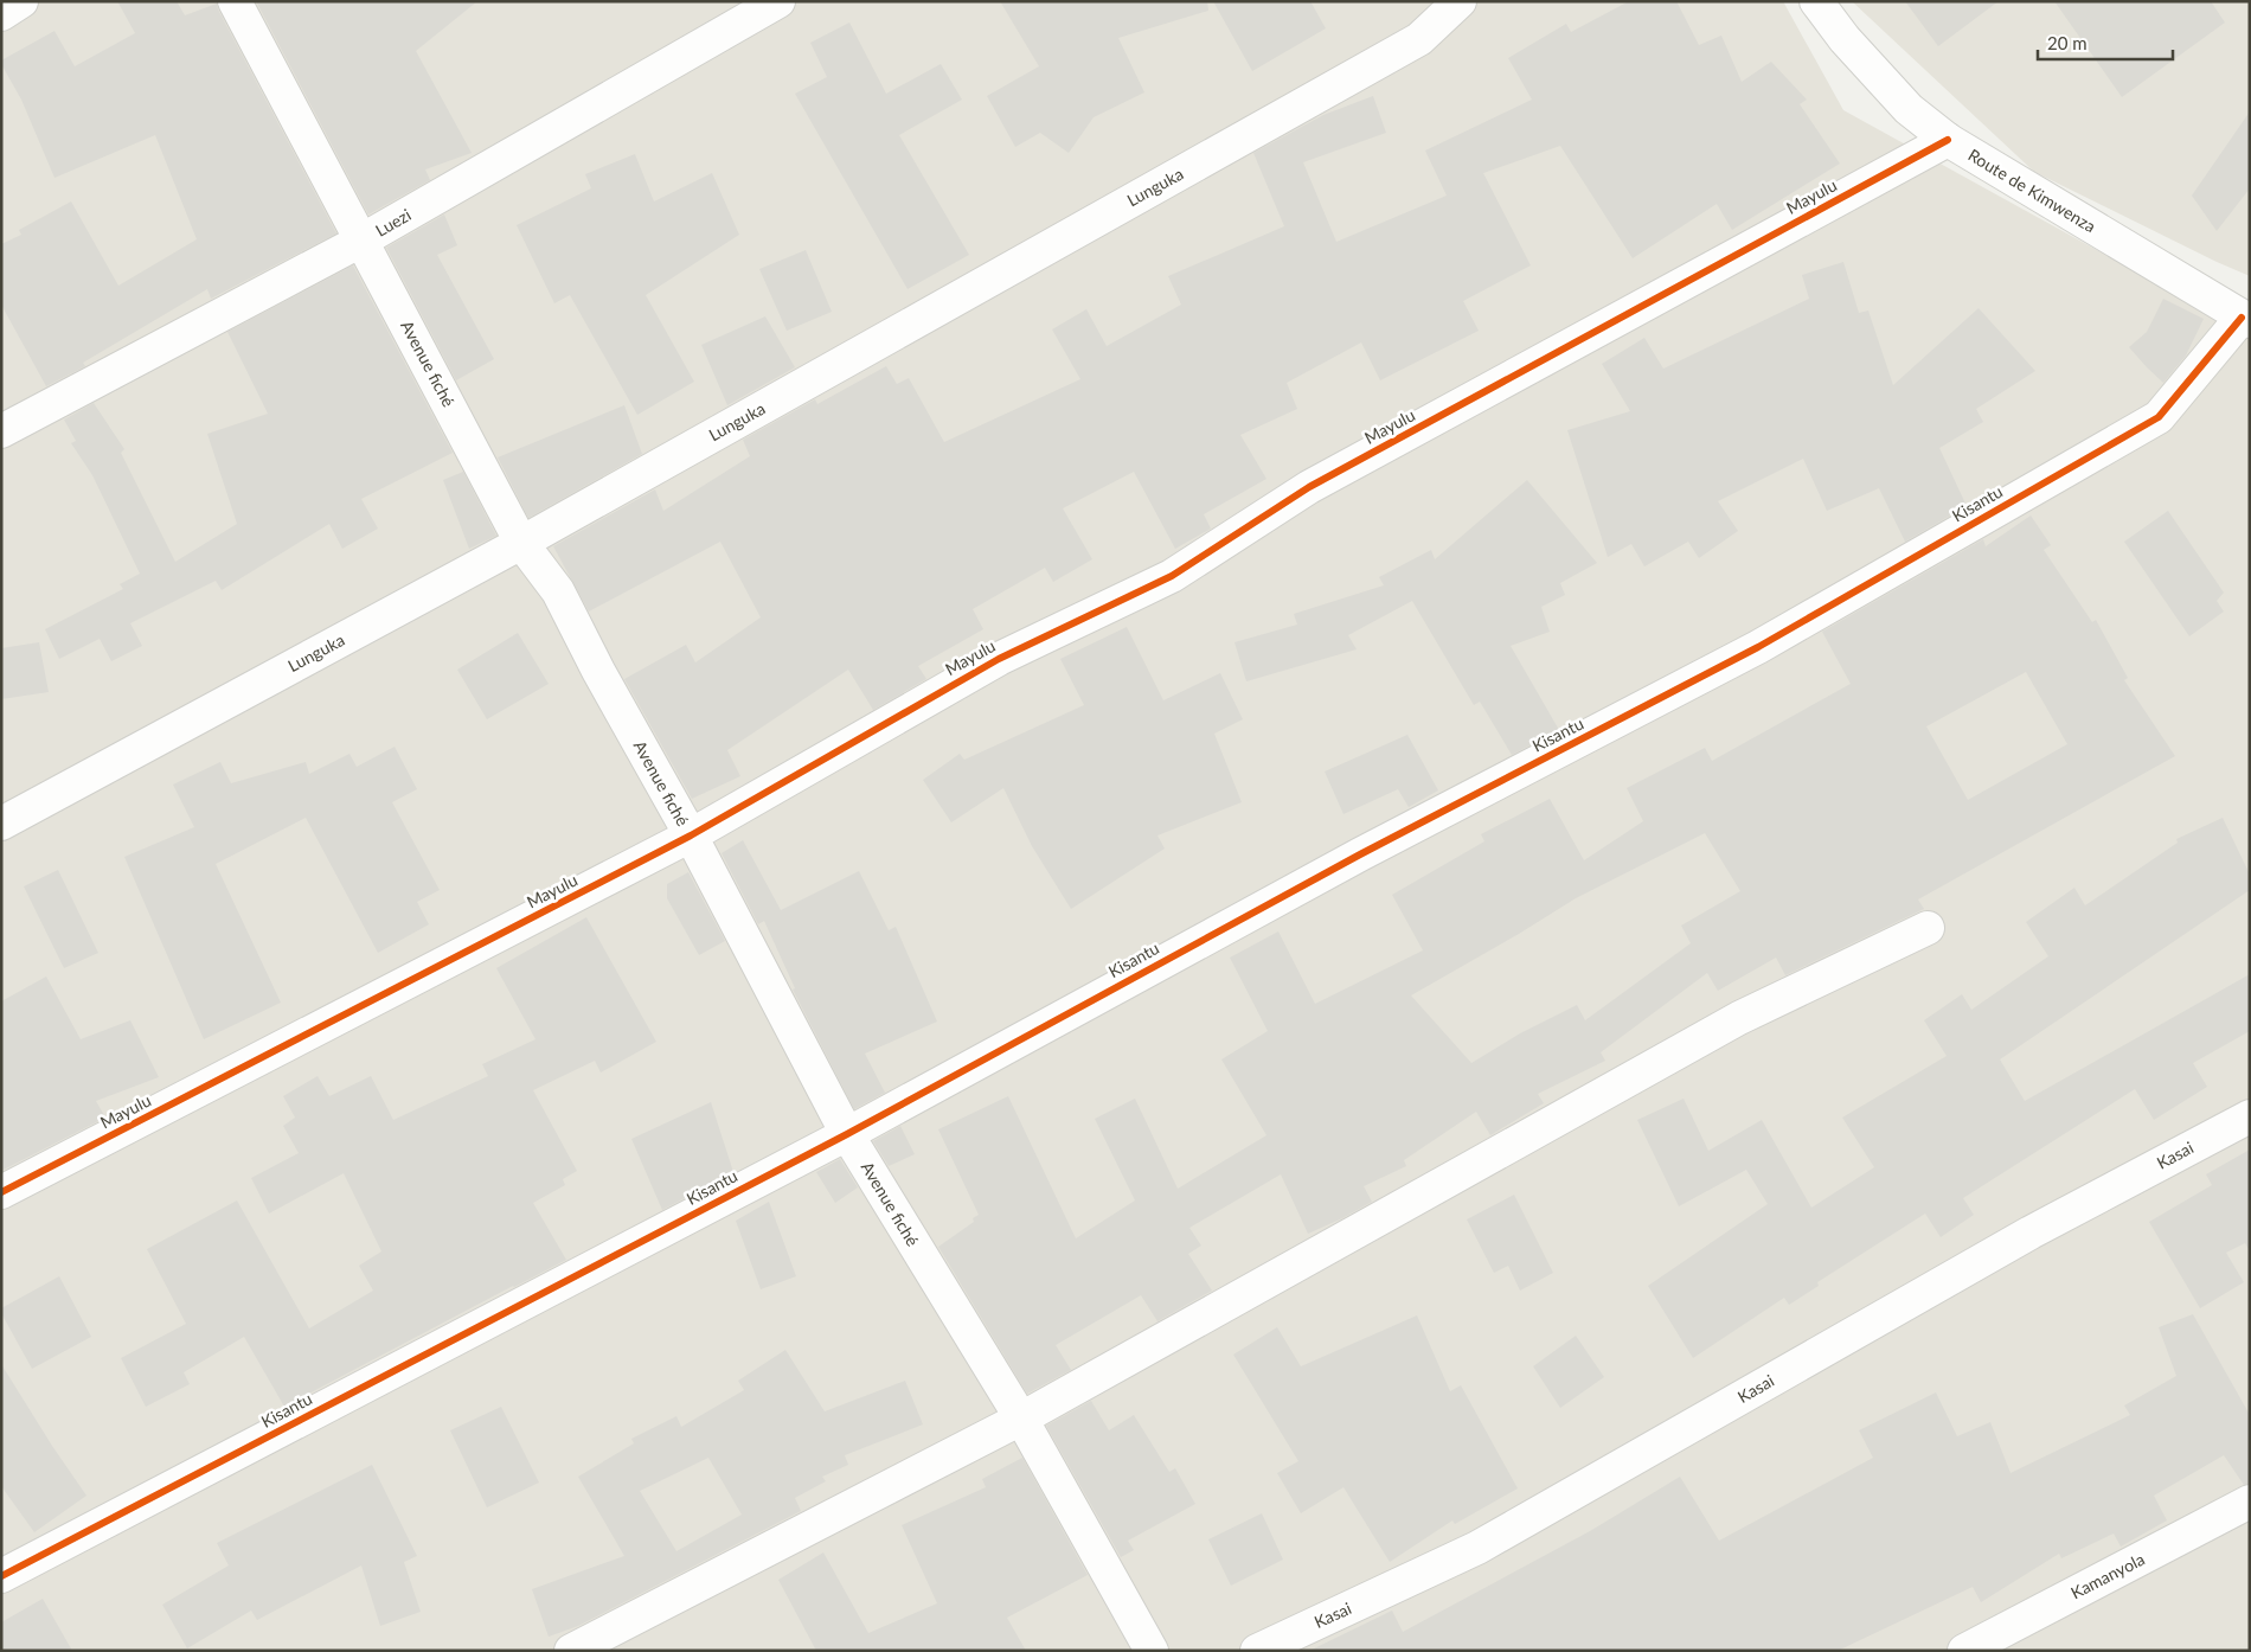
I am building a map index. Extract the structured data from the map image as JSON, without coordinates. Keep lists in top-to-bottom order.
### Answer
{
  "streets": {
    "street": [
      "Lunguka",
      "Route de Kimwenza",
      "Mayulu",
      "Luezi",
      "Avenue fiché",
      "Kisantu",
      "Kasai",
      "Kamanyola"
    ]
  },
  "crossings": [
    ["Lunguka", "Avenue fiché"],
    ["Route de Kimwenza", "Mayulu"],
    ["Route de Kimwenza", "Kisantu"],
    ["Mayulu", "Avenue fiché"],
    ["Luezi", "Avenue fiché"],
    ["Avenue fiché", "Kisantu"]
  ],
  "scale_bar": "20 m"
}
